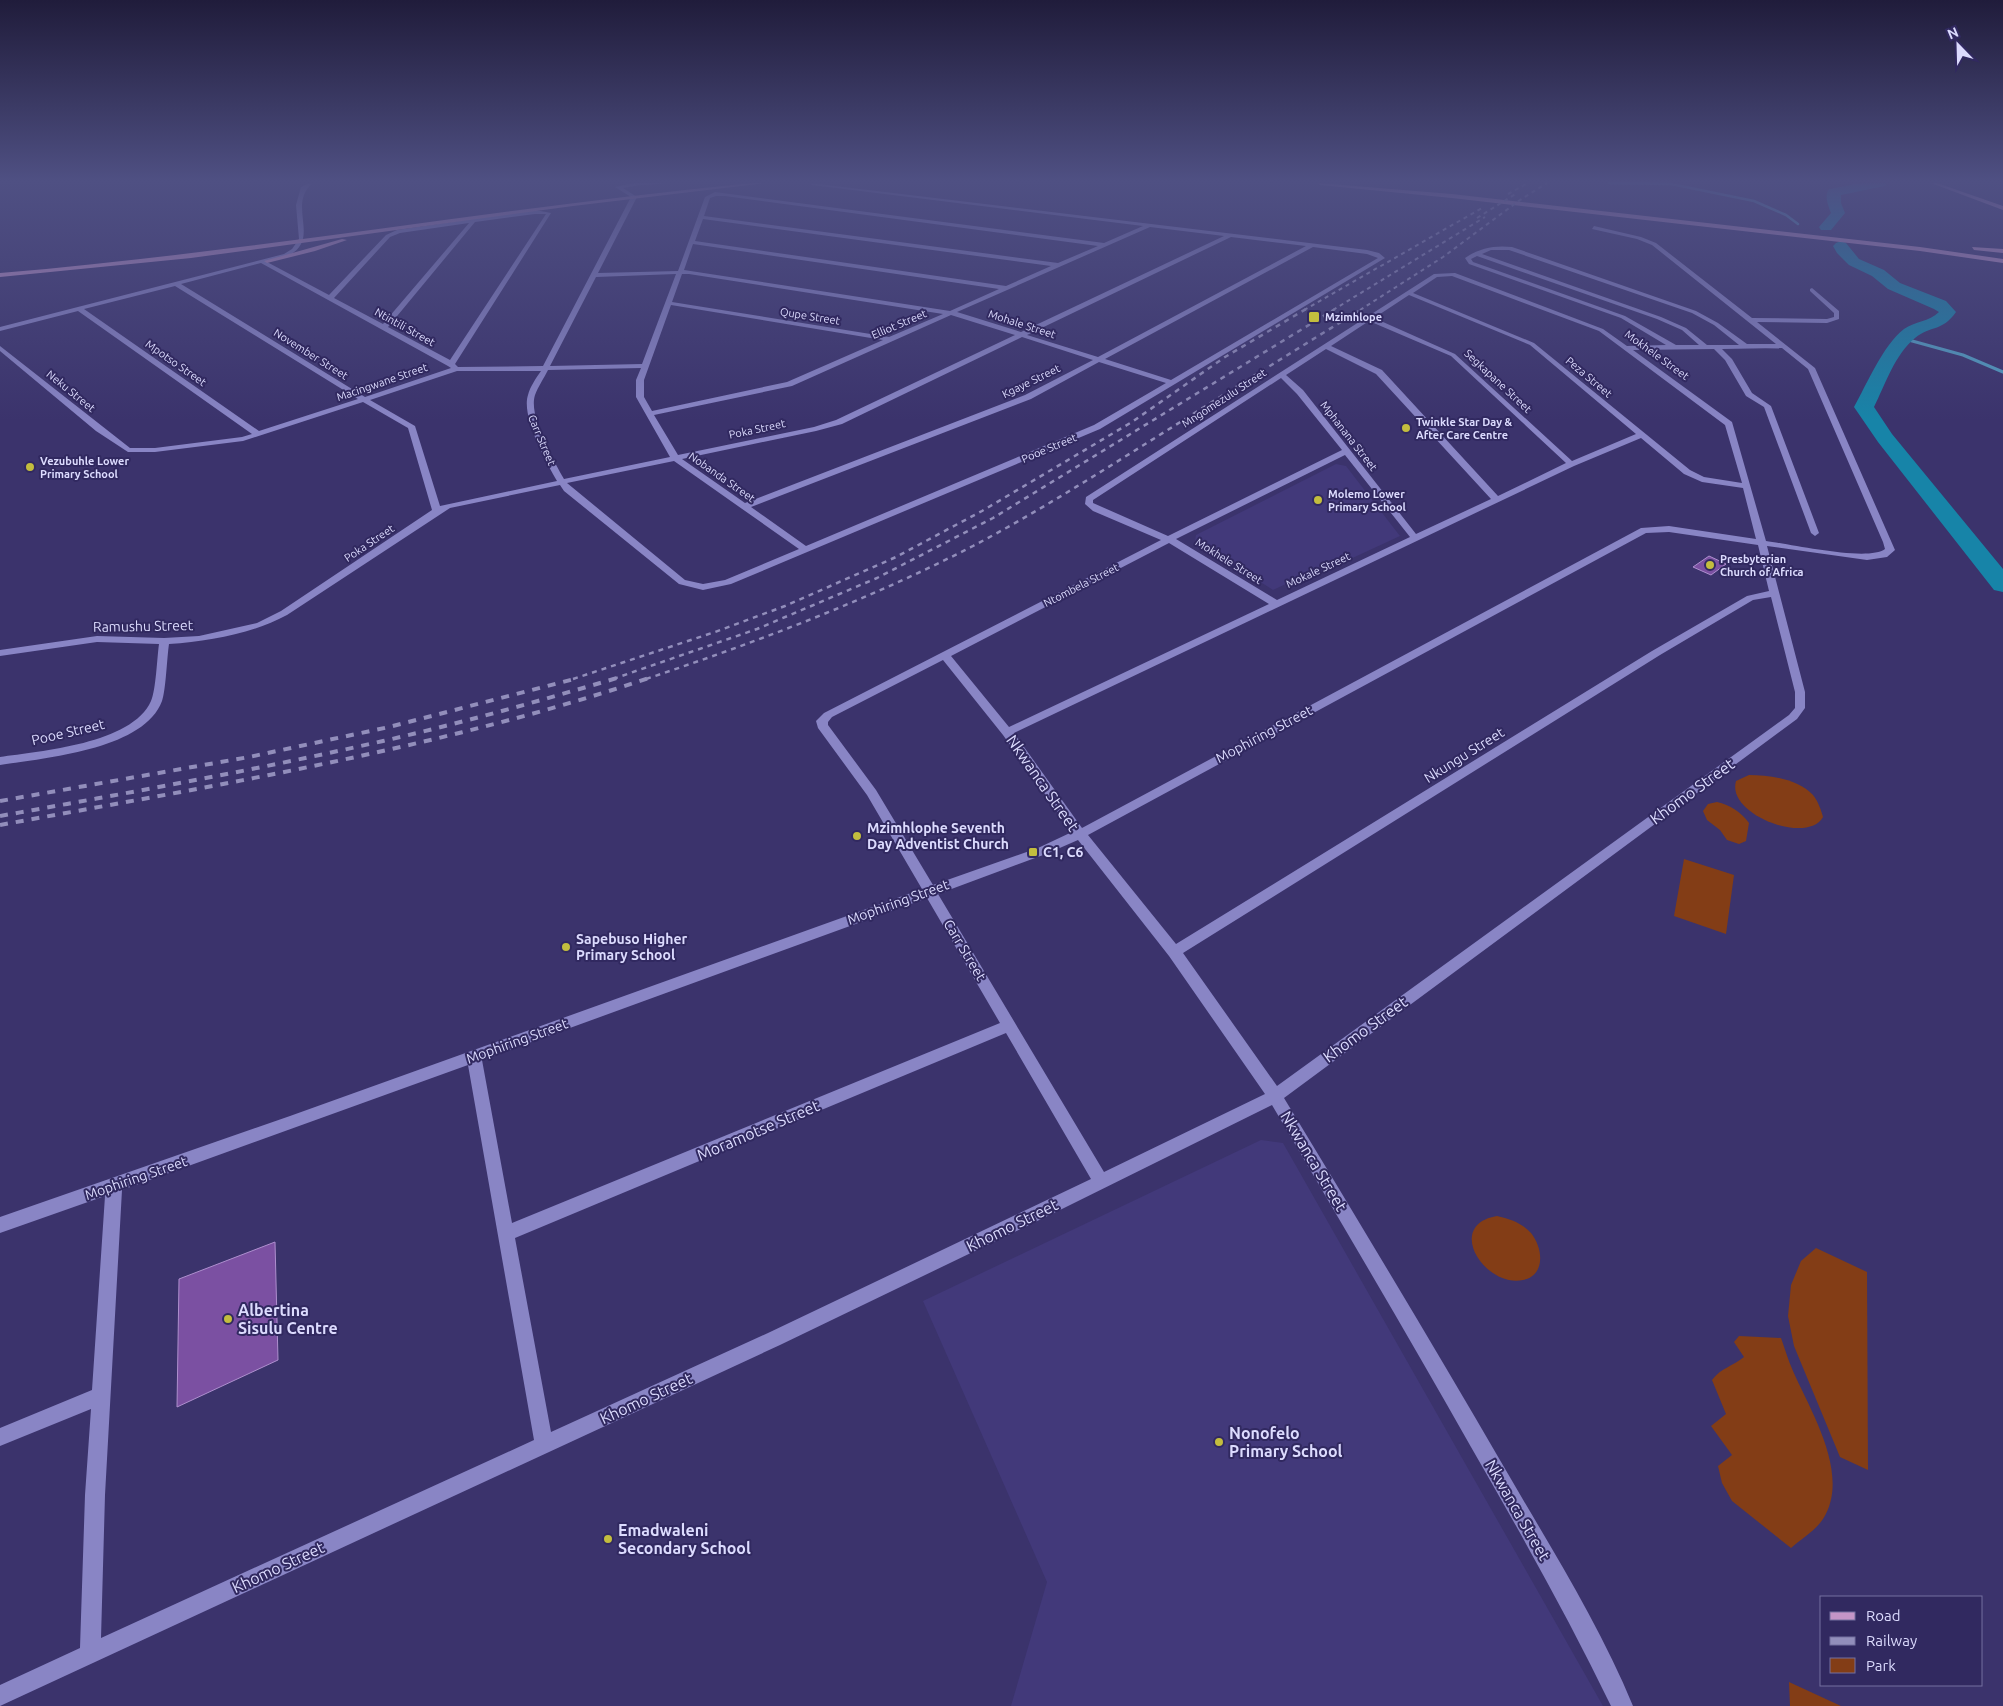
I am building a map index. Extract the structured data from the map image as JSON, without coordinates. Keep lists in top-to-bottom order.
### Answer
{
  "streets": {
    "street": [
      "Qupe Street",
      "Elliot Street",
      "Mohale Street",
      "Ntintili Street",
      "November Street",
      "Mokhele Street",
      "Mpotso Street",
      "Peza Street",
      "Kgaye Street",
      "Segkapane Street",
      "Macingwane Street",
      "Neku Street",
      "Mngomezulu Street",
      "Poka Street",
      "Mphanana Street",
      "Carr Street",
      "Pooe Street",
      "Nobanda Street",
      "Mokale Street",
      "Ntombela Street",
      "Ramushu Street",
      "Mophiring Street",
      "Nkungu Street",
      "Nkwanca Street",
      "Khomo Street",
      "Moramotse Street"
    ]
  },
  "crossings": [
    ["Qupe Street", "Elliot Street"],
    ["Qupe Street", "Nobanda Street"],
    ["Elliot Street", "Mohale Street"],
    ["Elliot Street", "Nobanda Street"],
    ["Mohale Street", "Kgaye Street"],
    ["Mohale Street", "Poka Street"],
    ["Mohale Street", "Carr Street"],
    ["Mohale Street", "Pooe Street"],
    ["Mohale Street", "Nobanda Street"],
    ["Ntintili Street", "Macingwane Street"],
    ["November Street", "Macingwane Street"],
    ["November Street", "Poka Street"],
    ["Mokhele Street", "Peza Street"],
    ["Mokhele Street", "Mngomezulu Street"],
    ["Mokhele Street", "Mokale Street"],
    ["Mokhele Street", "Ntombela Street"],
    ["Mokhele Street", "Mophiring Street"],
    ["Mokhele Street", "Khomo Street"],
    ["Mpotso Street", "Macingwane Street"],
    ["Peza Street", "Mngomezulu Street"],
    ["Peza Street", "Mokale Street"],
    ["Kgaye Street", "Nobanda Street"],
    ["Segkapane Street", "Mngomezulu Street"],
    ["Segkapane Street", "Mokale Street"],
    ["Macingwane Street", "Neku Street"],
    ["Macingwane Street", "Carr Street"],
    ["Macingwane Street", "Nobanda Street"],
    ["Mngomezulu Street", "Mphanana Street"],
    ["Mngomezulu Street", "Ntombela Street"],
    ["Poka Street", "Carr Street"],
    ["Poka Street", "Nobanda Street"],
    ["Poka Street", "Ramushu Street"],
    ["Mphanana Street", "Mokale Street"],
    ["Mphanana Street", "Ntombela Street"],
    ["Carr Street", "Pooe Street"],
    ["Carr Street", "Ntombela Street"],
    ["Carr Street", "Mophiring Street"],
    ["Carr Street", "Khomo Street"],
    ["Carr Street", "Moramotse Street"],
    ["Pooe Street", "Nobanda Street"],
    ["Pooe Street", "Ramushu Street"],
    ["Mokale Street", "Nkwanca Street"],
    ["Ntombela Street", "Nkwanca Street"],
    ["Mophiring Street", "Nkwanca Street"],
    ["Mophiring Street", "Khomo Street"],
    ["Nkungu Street", "Nkwanca Street"],
    ["Nkungu Street", "Khomo Street"],
    ["Nkwanca Street", "Khomo Street"]
  ],
  "places": {
    "transit": ["Mzimhlope", "C1, C6"],
    "other": [
      "Twinkle Star Day & After Care Centre",
      "Vezubuhle Lower Primary School",
      "Molemo Lower Primary School",
      "Presbyterian Church of Africa",
      "Mzimhlophe Seventh Day Adventist Church",
      "Sapebuso Higher Primary School",
      "Albertina Sisulu Centre",
      "Nonofelo Primary School",
      "Emadwaleni Secondary School"
    ]
  },
  "legend": ["Road", "Railway", "Park"],
  "north": "top left"
}
